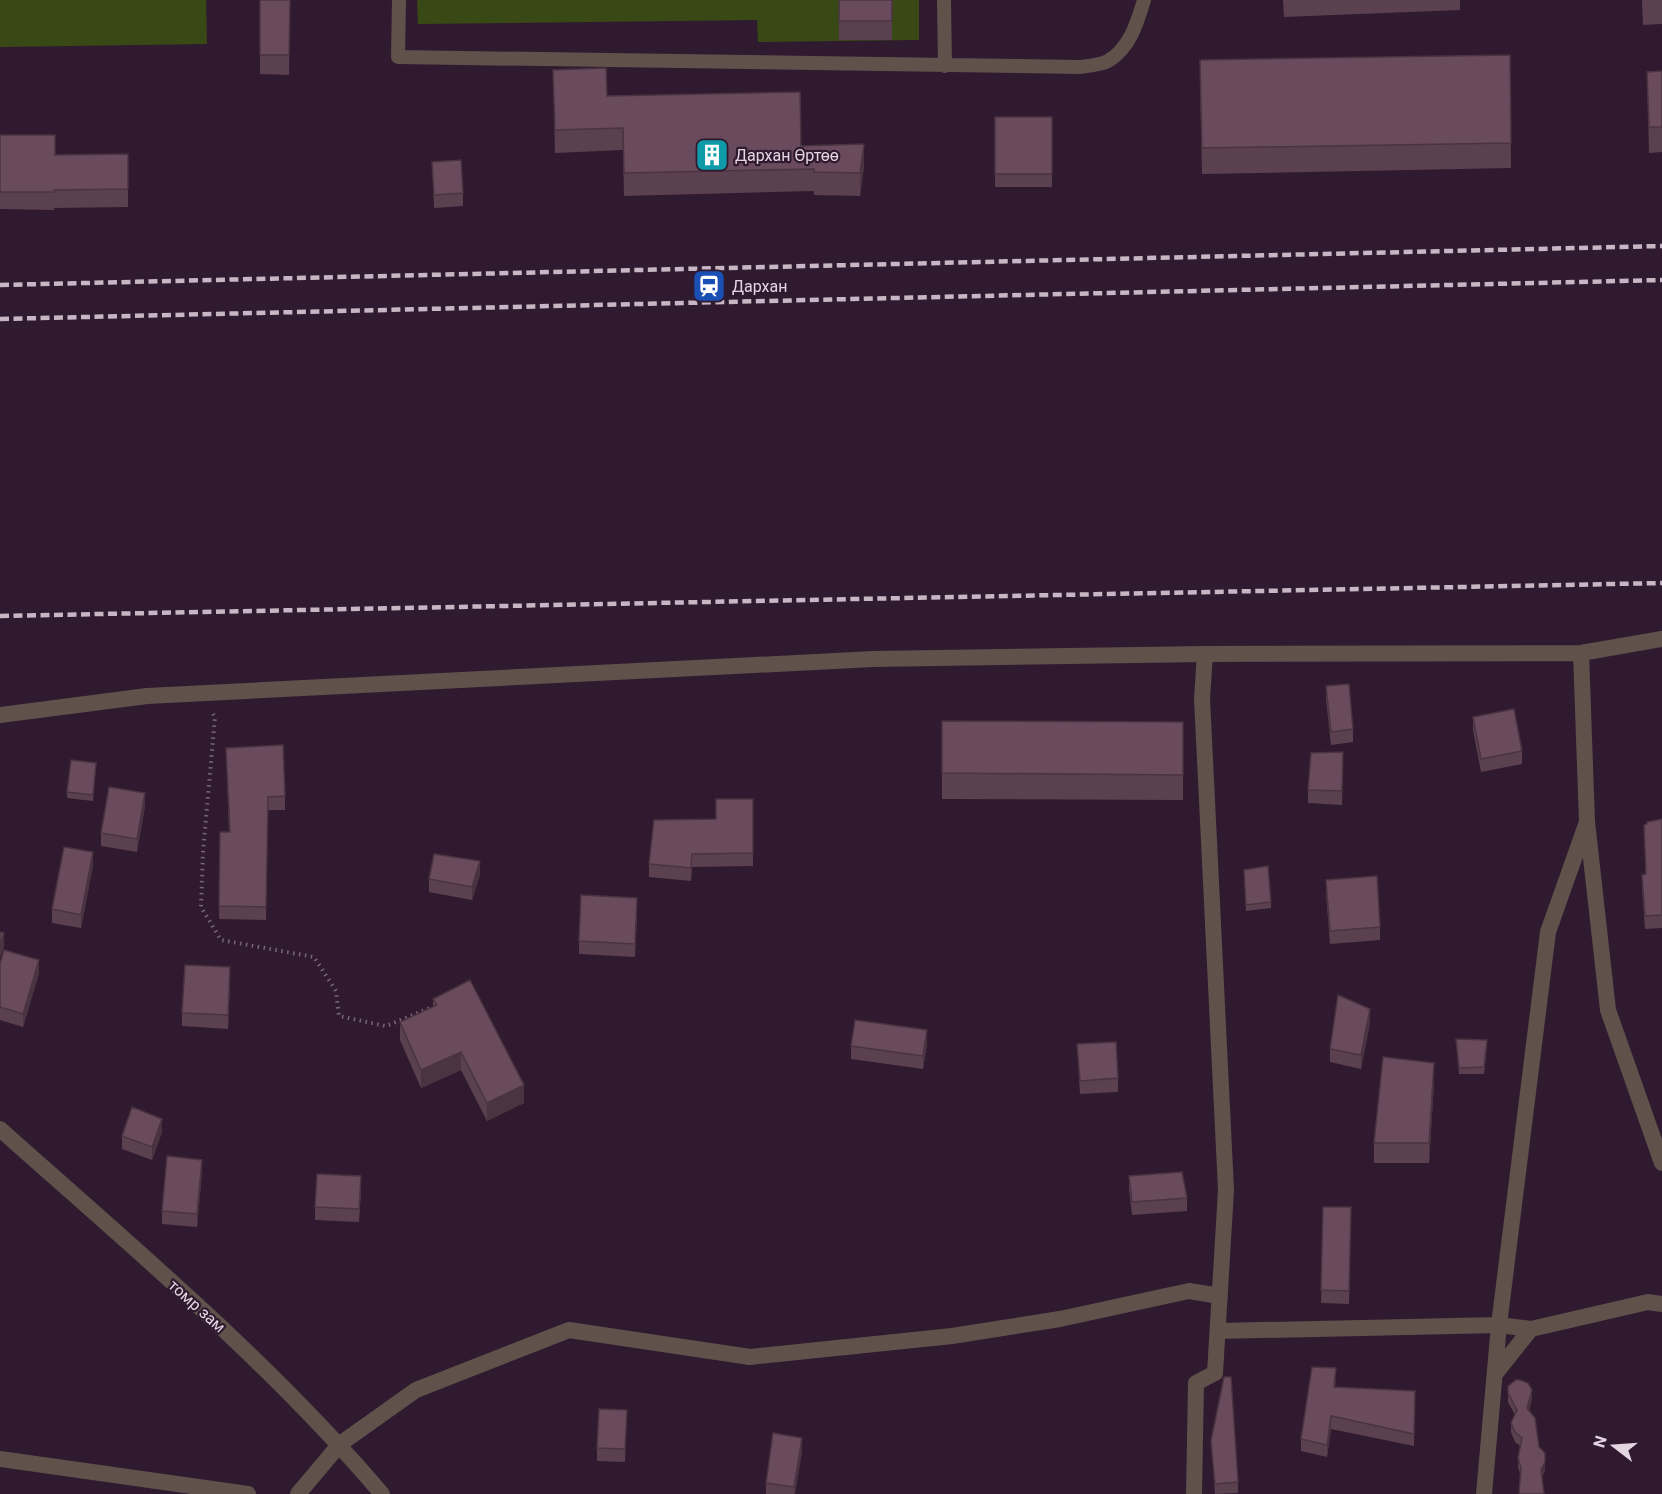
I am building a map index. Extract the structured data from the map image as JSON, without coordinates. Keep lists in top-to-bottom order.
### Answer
{
  "streets": {
    "street": ["томр зам"]
  },
  "places": {
    "building": ["Дархан Өртөө"],
    "station": ["Дархан"]
  },
  "north": "left"
}
